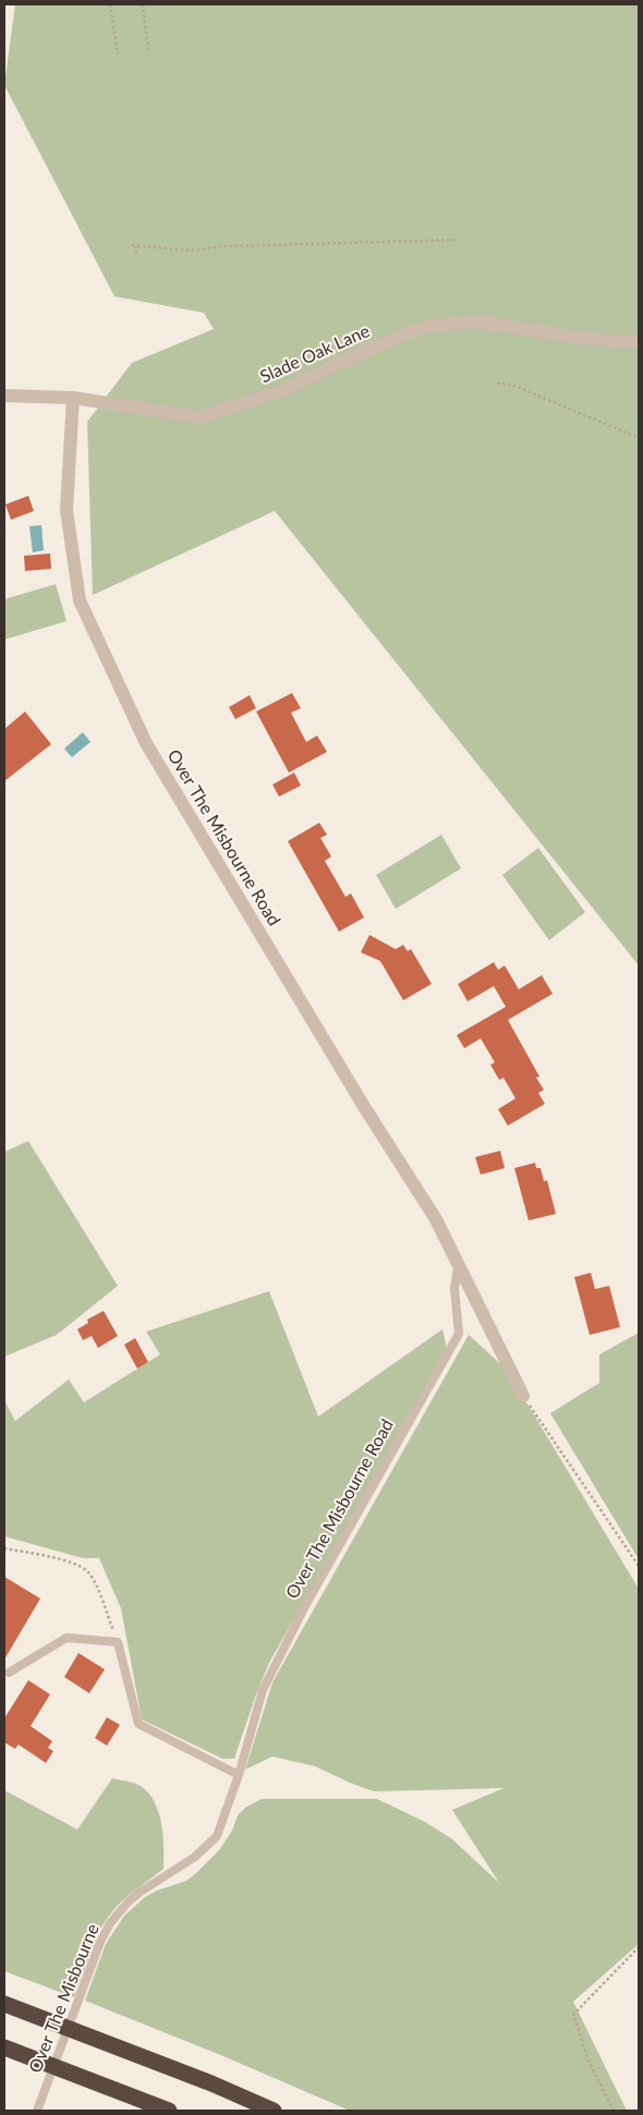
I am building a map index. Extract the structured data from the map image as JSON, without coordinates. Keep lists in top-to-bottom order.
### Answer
{
  "streets": {
    "street": ["Slade Oak Lane", "Over The Misbourne Road"],
    "lane": ["Over The Misbourne"]
  },
  "crossings": [
    ["Slade Oak Lane", "Over The Misbourne Road"],
    ["Over The Misbourne Road", "Over The Misbourne"]
  ]
}
